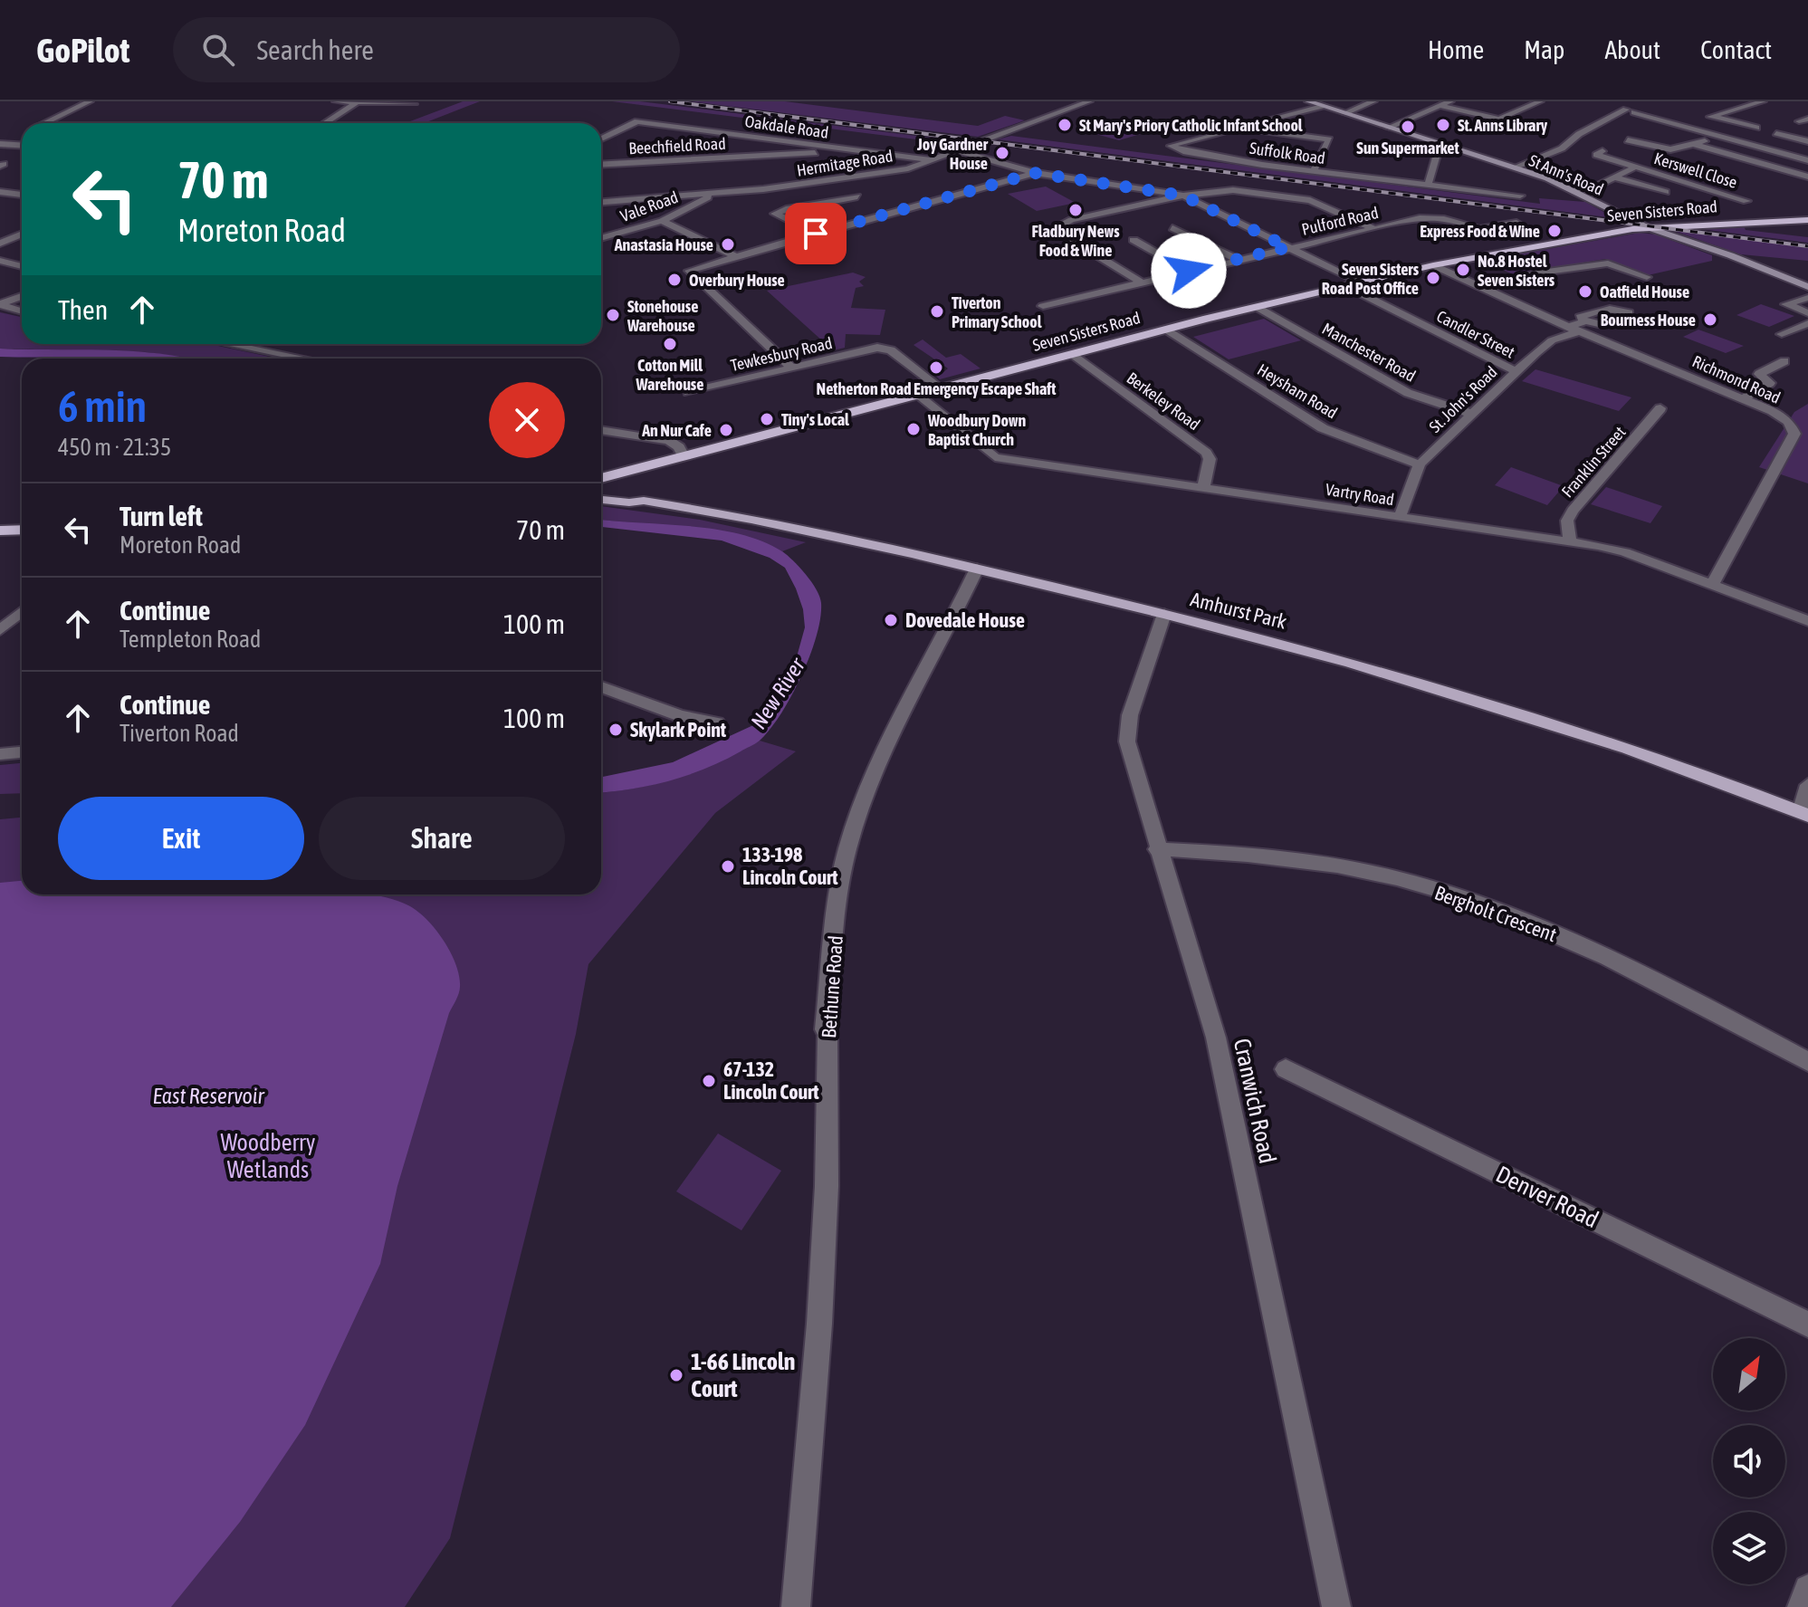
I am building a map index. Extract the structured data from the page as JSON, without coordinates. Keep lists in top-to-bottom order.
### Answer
{
  "streets": {
    "highway": ["Seven Sisters Road"],
    "main road": ["St Ann's Road", "Amhurst Park"],
    "street": [
      "Oakdale Road",
      "Beechfield Road",
      "Suffolk Road",
      "Hermitage Road",
      "Kerswell Close",
      "Vale Road",
      "Pulford Road",
      "Candler Street",
      "Manchester Road",
      "Tewkesbury Road",
      "Richmond Road",
      "Heysham Road",
      "St. John's Road",
      "Berkeley Road",
      "Franklin Street",
      "Vartry Road",
      "Bergholt Crescent",
      "Bethune Road",
      "Cranwich Road",
      "Denver Road"
    ]
  },
  "crossings": [
    ["Oakdale Road", "Beechfield Road"],
    ["Oakdale Road", "Hermitage Road"],
    ["Suffolk Road", "St Ann's Road"],
    ["Hermitage Road", "Vale Road"],
    ["Kerswell Close", "St Ann's Road"],
    ["St Ann's Road", "Seven Sisters Road"],
    ["Seven Sisters Road", "Candler Street"],
    ["Seven Sisters Road", "Manchester Road"],
    ["Seven Sisters Road", "Tewkesbury Road"],
    ["Seven Sisters Road", "Richmond Road"],
    ["Seven Sisters Road", "Heysham Road"],
    ["Seven Sisters Road", "Berkeley Road"],
    ["Seven Sisters Road", "Vartry Road"],
    ["Candler Street", "St. John's Road"],
    ["Manchester Road", "St. John's Road"],
    ["Richmond Road", "St. John's Road"],
    ["Richmond Road", "Vartry Road"],
    ["Heysham Road", "St. John's Road"],
    ["St. John's Road", "Vartry Road"],
    ["Berkeley Road", "Vartry Road"],
    ["Franklin Street", "Vartry Road"],
    ["Amhurst Park", "Bethune Road"],
    ["Amhurst Park", "Cranwich Road"],
    ["Bergholt Crescent", "Cranwich Road"]
  ],
  "water": ["New River", "East Reservoir"],
  "parks": ["Woodberry Wetlands"],
  "places": [
    "St Mary's Priory Catholic Infant School",
    "St. Anns Library",
    "Sun Supermarket",
    "Joy Gardner House",
    "Fladbury News Food & Wine",
    "Express Food & Wine",
    "Anastasia House",
    "No.8 Hostel Seven Sisters",
    "Seven Sisters Road Post Office",
    "Overbury House",
    "Oatfield House",
    "Tiverton Primary School",
    "Stonehouse Warehouse",
    "Bourness House",
    "Cotton Mill Warehouse",
    "Netherton Road Emergency Escape Shaft",
    "Tiny's Local",
    "Woodbury Down Baptist Church",
    "An Nur Cafe",
    "Dovedale House",
    "Skylark Point",
    "133-198 Lincoln Court",
    "67-132 Lincoln Court",
    "1-66 Lincoln Court"
  ],
  "north": "top right",
  "page": {
    "header": "GoPilot",
    "search": "Search here",
    "nav": [
      "Home",
      "Map",
      "About",
      "Contact"
    ],
    "turn": ["70 m", "Moreton Road"],
    "then": "Then",
    "heading": ["6 min", "450 m · 21:35"],
    "list": [
      {
        "name": "Turn left",
        "note": "Moreton Road",
        "value": "70 m"
      },
      {
        "name": "Continue",
        "note": "Templeton Road",
        "value": "100 m"
      },
      {
        "name": "Continue",
        "note": "Tiverton Road",
        "value": "100 m"
      }
    ],
    "buttons": ["Exit", "Share"]
  }
}
